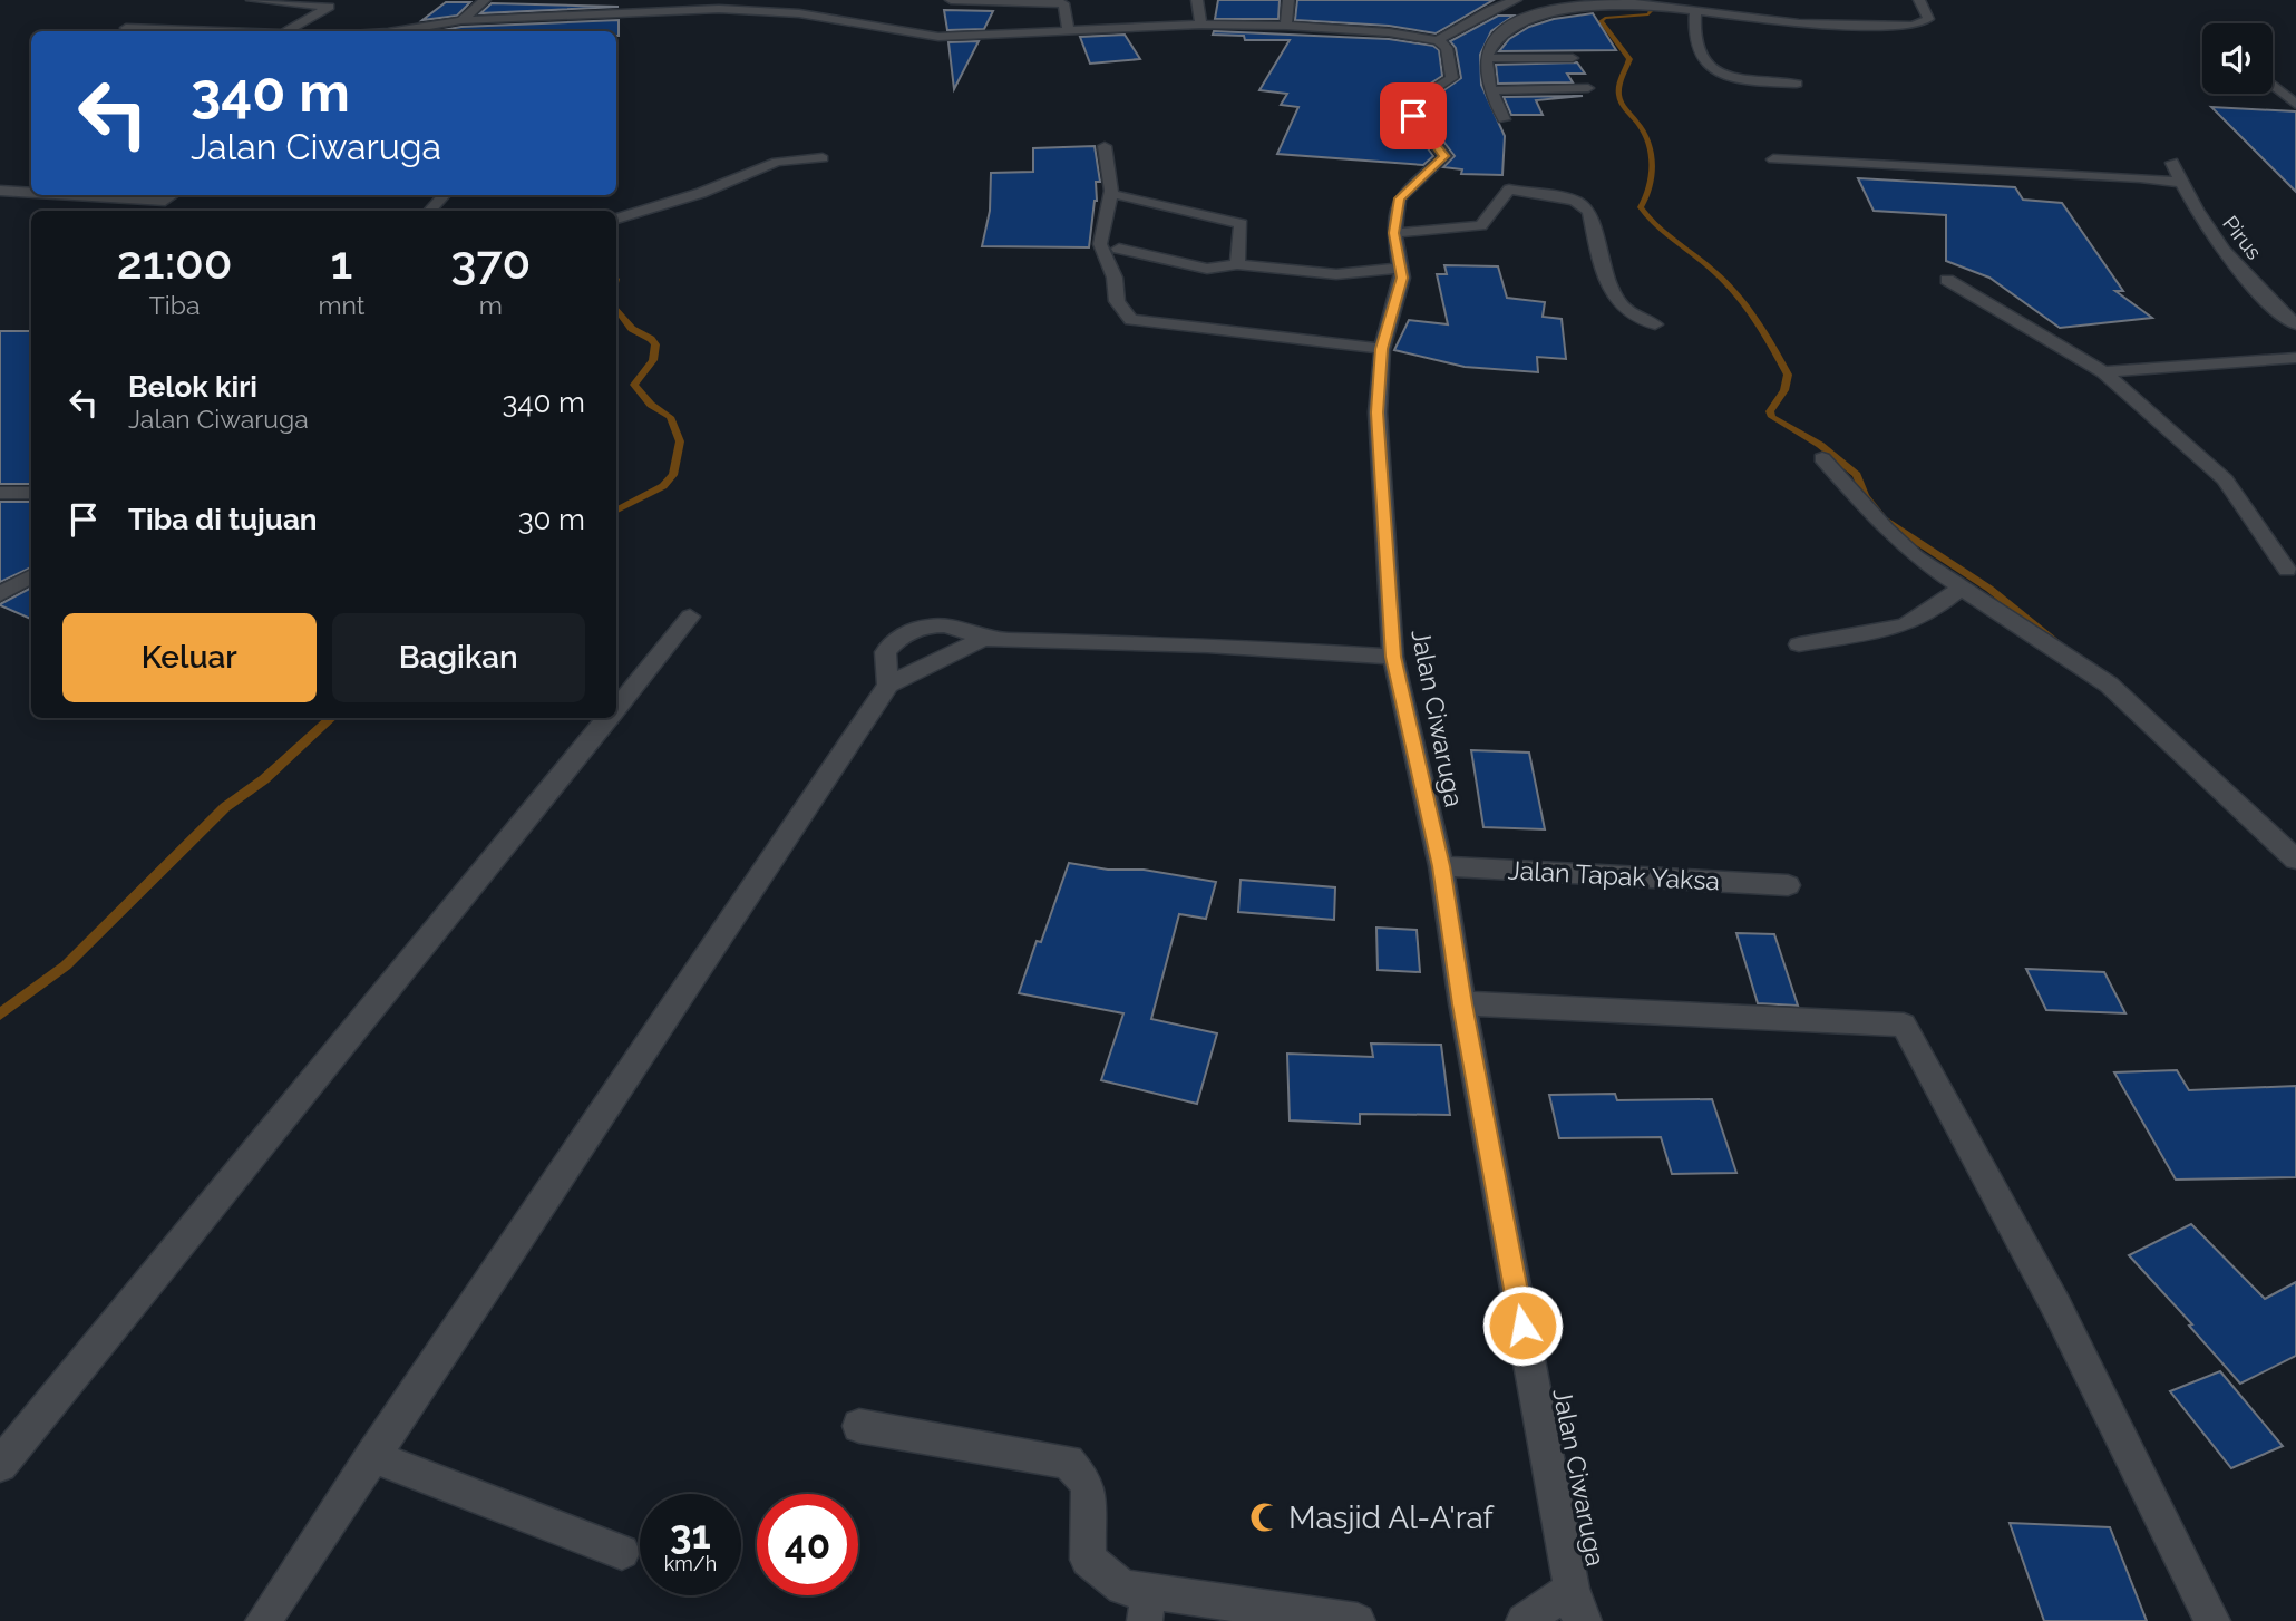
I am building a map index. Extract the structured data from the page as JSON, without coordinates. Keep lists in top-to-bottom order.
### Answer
{
  "streets": {
    "street": ["Pirus", "Jalan Ciwaruga", "Jalan Tapak Yaksa"]
  },
  "crossings": [
    ["Jalan Ciwaruga", "Jalan Tapak Yaksa"]
  ],
  "places": {
    "mosque": ["Masjid Al-A'raf"]
  },
  "page": {
    "turn": ["340 m", "Jalan Ciwaruga"],
    "eta": [
      "21:00",
      "Tiba",
      "1",
      "mnt",
      "370",
      "m"
    ],
    "list": [
      {
        "name": "Belok kiri",
        "note": "Jalan Ciwaruga",
        "value": "340 m"
      },
      {
        "name": "Tiba di tujuan",
        "value": "30 m"
      }
    ],
    "buttons": ["Keluar", "Bagikan"],
    "speed": "31 km/h",
    "limit": "40"
  }
}
